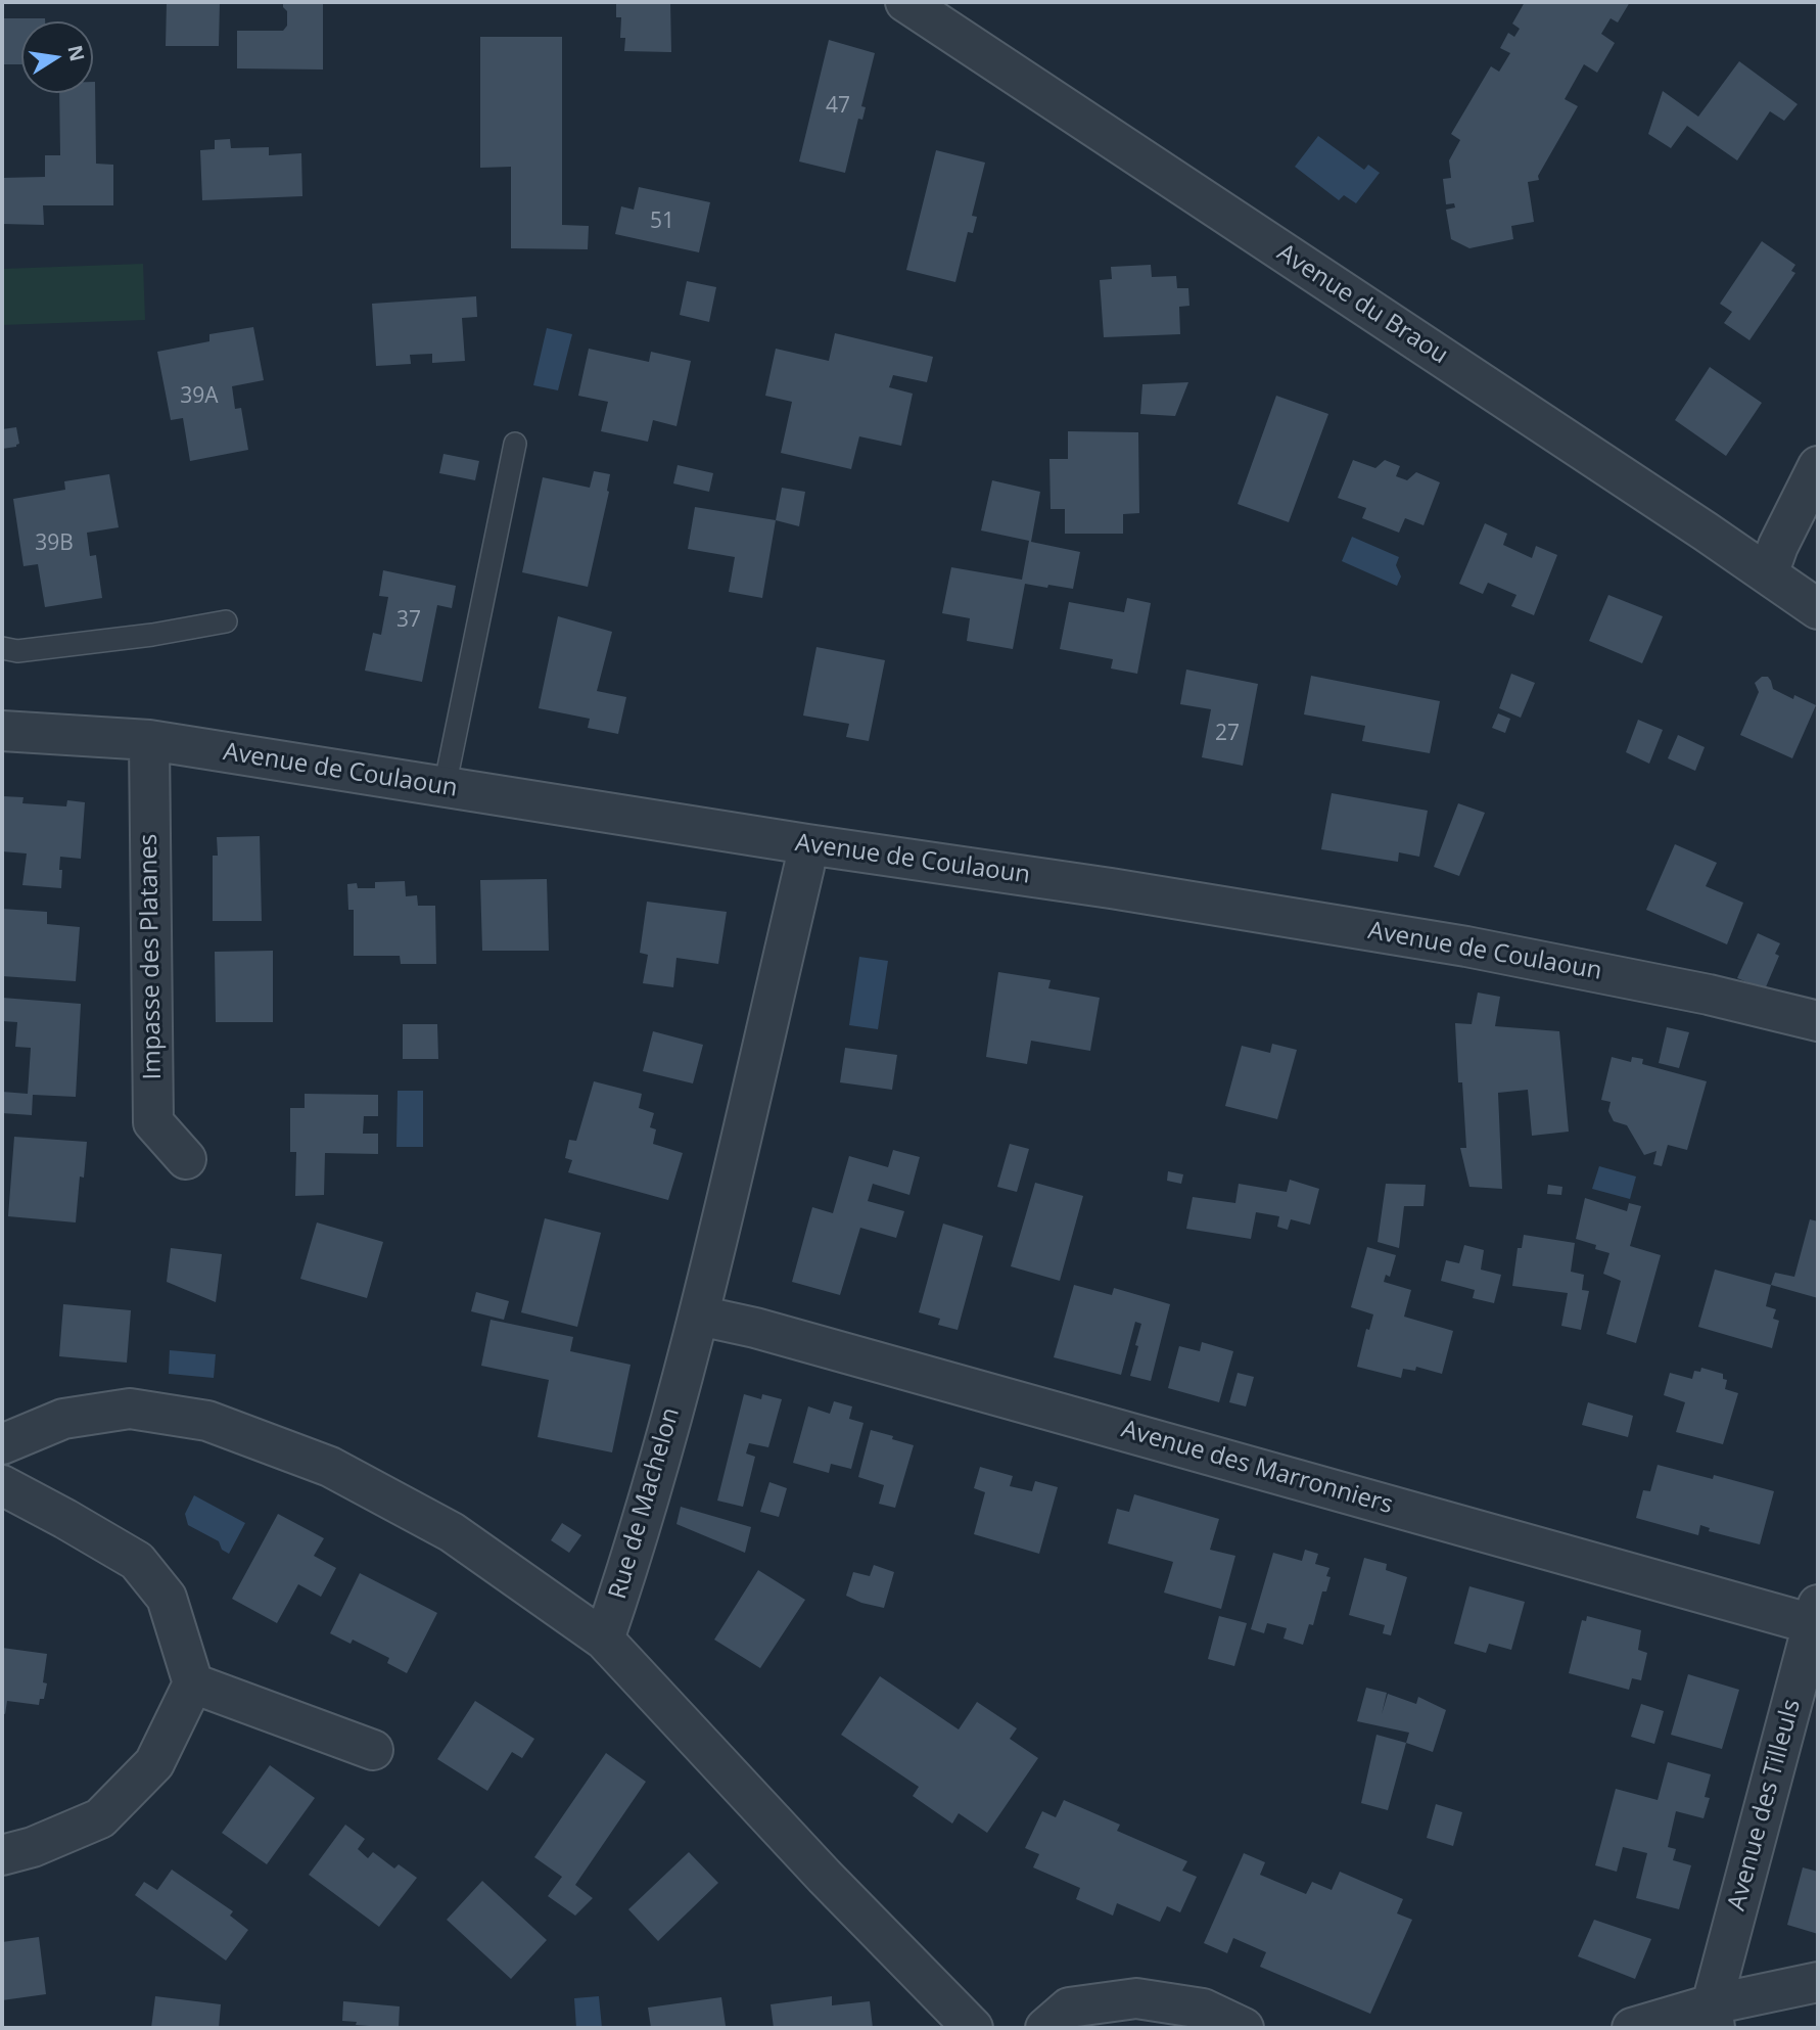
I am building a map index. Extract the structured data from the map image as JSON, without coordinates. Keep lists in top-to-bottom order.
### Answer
{
  "streets": {
    "street": [
      "Avenue du Braou",
      "Avenue de Coulaoun",
      "Impasse des Platanes",
      "Avenue des Marronniers",
      "Rue de Machelon",
      "Avenue des Tilleuls"
    ]
  },
  "crossings": [
    ["Avenue de Coulaoun", "Impasse des Platanes"],
    ["Avenue de Coulaoun", "Rue de Machelon"],
    ["Avenue des Marronniers", "Rue de Machelon"],
    ["Avenue des Marronniers", "Avenue des Tilleuls"]
  ],
  "house_numbers": [
    "47",
    "51",
    "39A",
    "39B",
    "37",
    "27"
  ],
  "north": "right"
}
